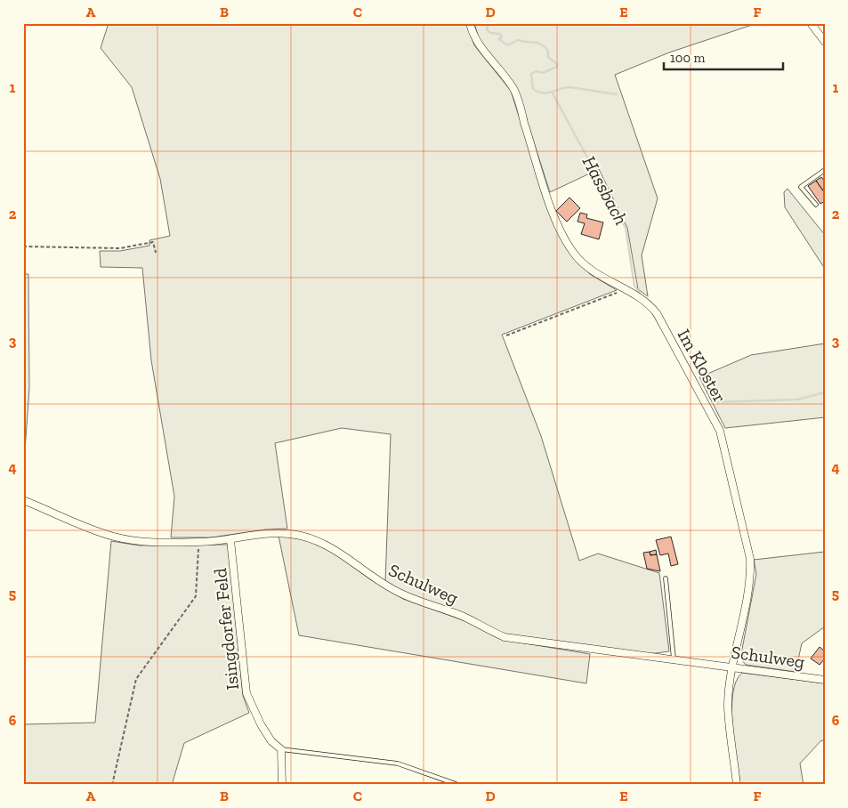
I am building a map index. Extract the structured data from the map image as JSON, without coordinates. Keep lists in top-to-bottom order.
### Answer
{
  "streets": {
    "street": ["Im Kloster", "Schulweg", "Isingdorfer Feld"]
  },
  "crossings": [
    ["Im Kloster", "Schulweg"],
    ["Schulweg", "Isingdorfer Feld"]
  ],
  "water": ["Hassbach"],
  "scale_bar": "100 m",
  "grid": {
    "columns": [
      "A",
      "B",
      "C",
      "D",
      "E",
      "F"
    ],
    "rows": [
      "1",
      "2",
      "3",
      "4",
      "5",
      "6"
    ]
  }
}
